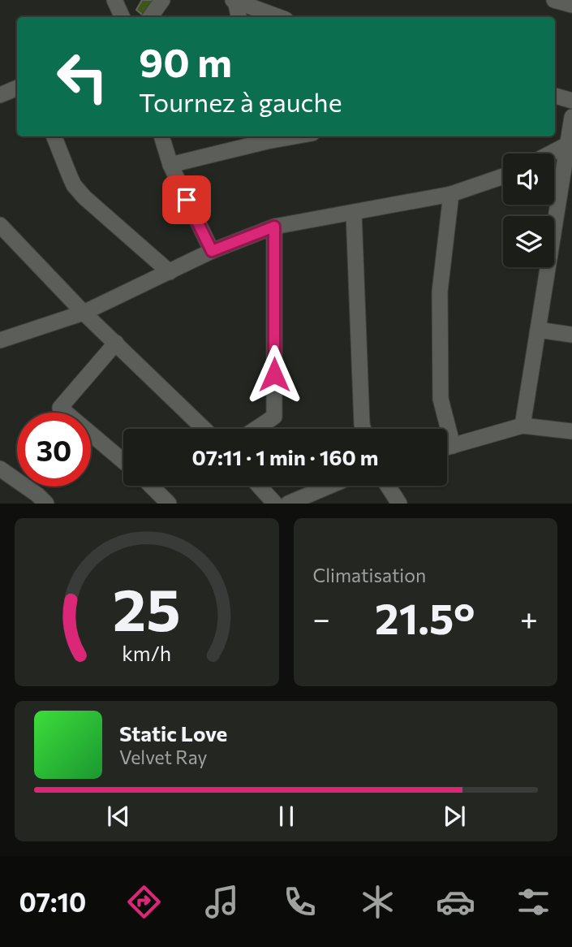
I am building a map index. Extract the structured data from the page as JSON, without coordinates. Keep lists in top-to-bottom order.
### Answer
{
  "page": {
    "turn": ["90 m", "Tournez à gauche"],
    "limit": "30",
    "trip": "07:11 · 1 min · 160 m",
    "tile": "Climatisation",
    "heat": ["−", "21.5°", "+"],
    "song": ["Static Love", "Velvet Ray"],
    "tabs": "07:10",
    "gauge": ["25", "km/h"]
  }
}
